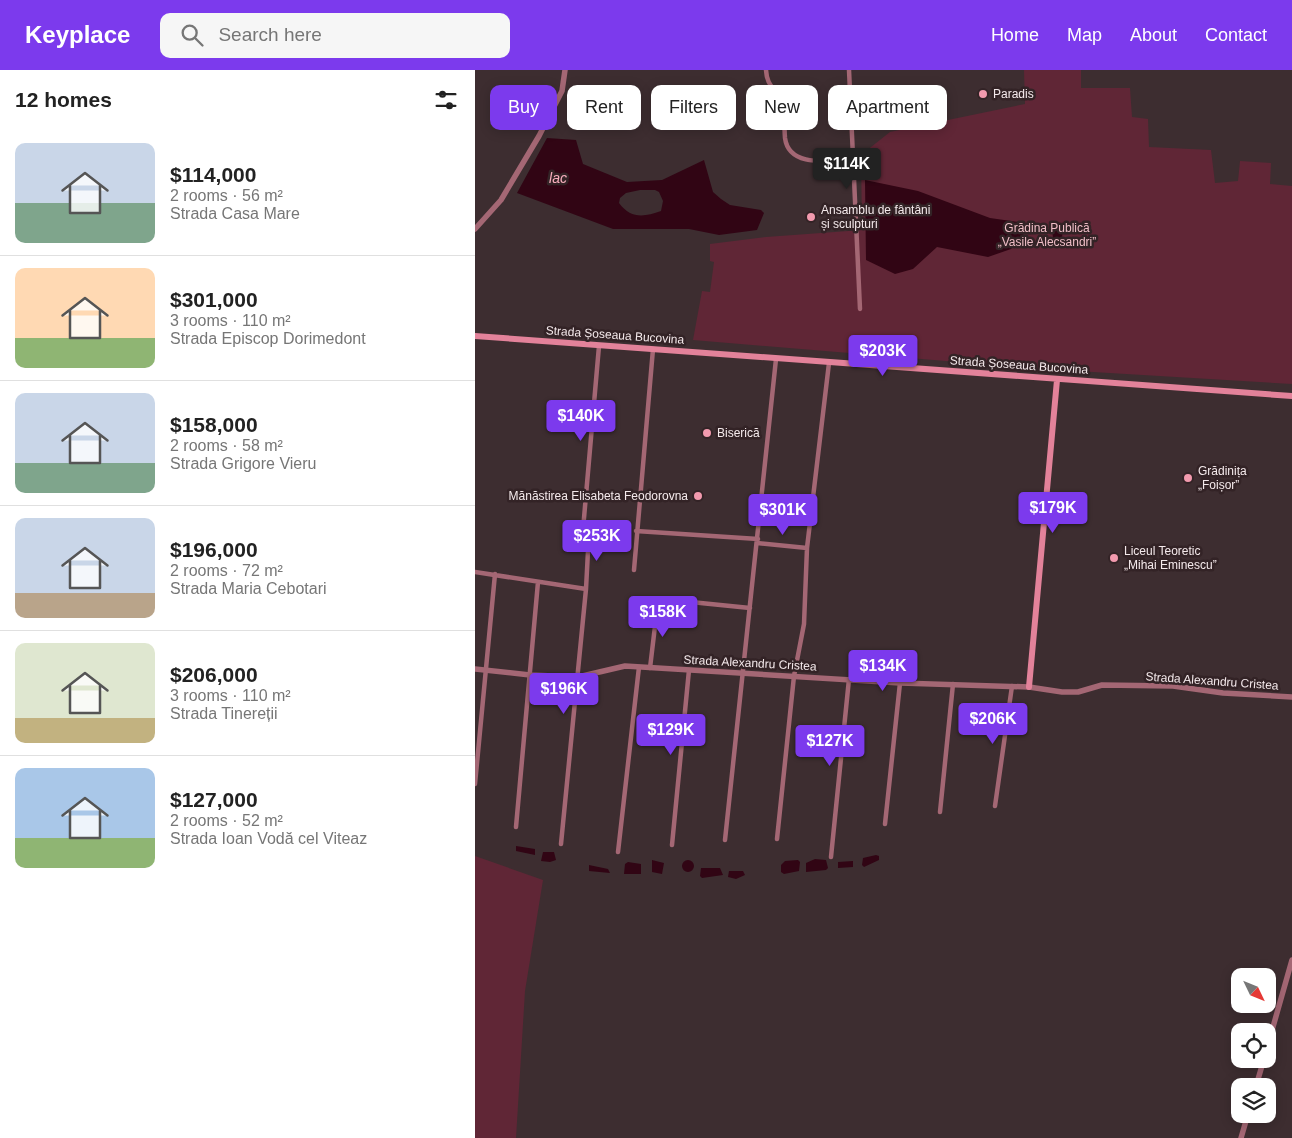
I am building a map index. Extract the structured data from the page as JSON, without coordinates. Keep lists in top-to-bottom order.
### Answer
{
  "streets": {
    "main road": ["Strada Șoseaua Bucovina"],
    "street": ["Strada Alexandru Cristea"]
  },
  "water": ["lac"],
  "parks": ["Grădina Publică „Vasile Alecsandri”"],
  "places": [
    "Paradis",
    "Ansamblu de fântâni și sculpturi",
    "Biserică",
    "Grădinița „Foișor”",
    "Mănăstirea Elisabeta Feodorovna",
    "Liceul Teoretic „Mihai Eminescu”"
  ],
  "north": "bottom right",
  "page": {
    "header": "Keyplace",
    "search": "Search here",
    "nav": [
      "Home",
      "Map",
      "About",
      "Contact"
    ],
    "heading": "12 homes",
    "chip": [
      "Buy",
      "Rent",
      "Filters",
      "New",
      "Apartment"
    ],
    "list": [
      {
        "name": "$114,000",
        "note": "2 rooms · 56 m² · Strada Casa Mare"
      },
      {
        "name": "$301,000",
        "note": "3 rooms · 110 m² · Strada Episcop Dorimedont"
      },
      {
        "name": "$158,000",
        "note": "2 rooms · 58 m² · Strada Grigore Vieru"
      },
      {
        "name": "$196,000",
        "note": "2 rooms · 72 m² · Strada Maria Cebotari"
      },
      {
        "name": "$206,000",
        "note": "3 rooms · 110 m² · Strada Tinereții"
      },
      {
        "name": "$127,000",
        "note": "2 rooms · 52 m² · Strada Ioan Vodă cel Viteaz"
      }
    ],
    "price": [
      "$114K",
      "$203K",
      "$140K",
      "$179K",
      "$301K",
      "$253K",
      "$158K",
      "$134K",
      "$196K",
      "$206K",
      "$129K",
      "$127K"
    ]
  }
}
